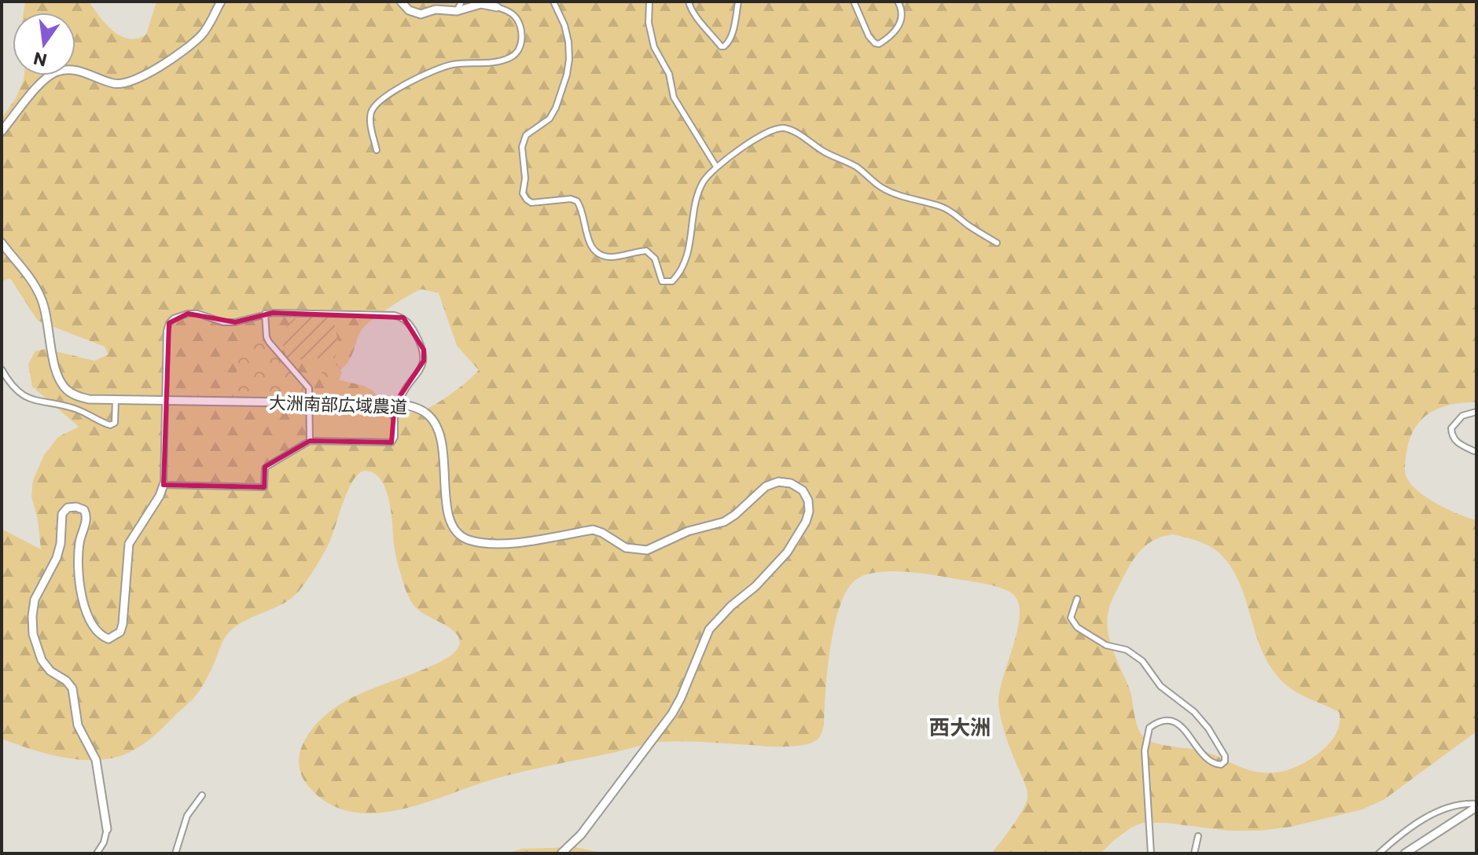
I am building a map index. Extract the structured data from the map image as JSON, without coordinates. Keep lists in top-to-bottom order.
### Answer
{
  "streets": {
    "street": ["大洲南部広域農道"]
  },
  "districts": ["西大洲"],
  "north": "bottom"
}
